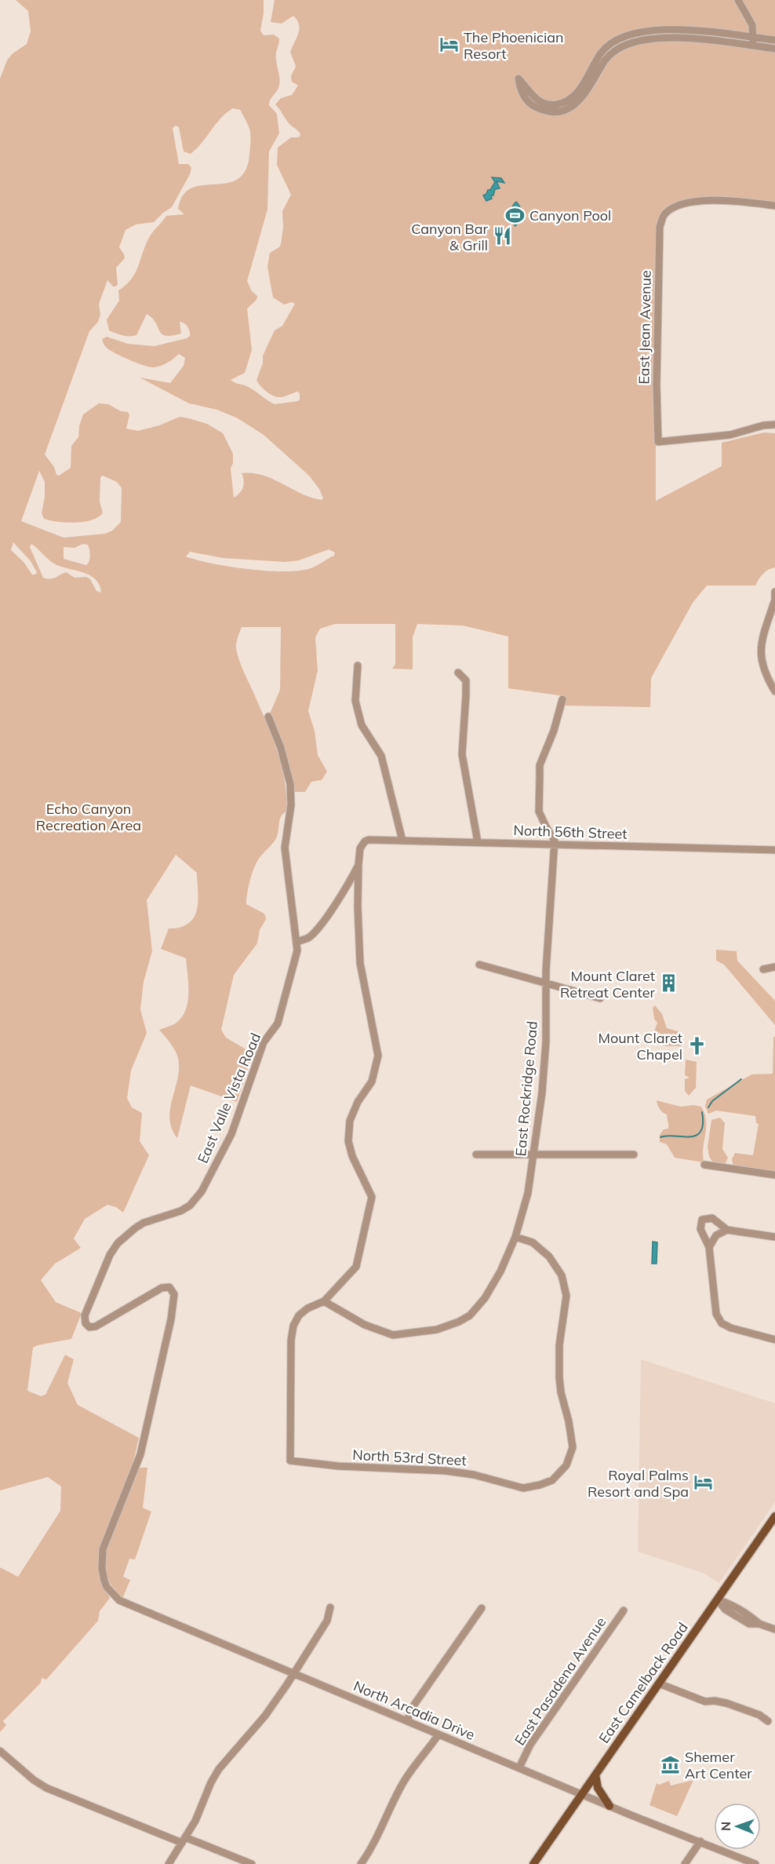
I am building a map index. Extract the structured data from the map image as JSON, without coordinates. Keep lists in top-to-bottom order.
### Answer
{
  "streets": {
    "main road": ["East Camelback Road"],
    "street": [
      "East Jean Avenue",
      "North 56th Street",
      "East Rockridge Road",
      "East Valle Vista Road",
      "North 53rd Street",
      "East Pasadena Avenue",
      "North Arcadia Drive"
    ]
  },
  "crossings": [
    ["North 56th Street", "East Rockridge Road"],
    ["East Rockridge Road", "North 53rd Street"],
    ["East Valle Vista Road", "North Arcadia Drive"],
    ["East Pasadena Avenue", "North Arcadia Drive"],
    ["East Camelback Road", "North Arcadia Drive"]
  ],
  "parks": ["Echo Canyon Recreation Area"],
  "places": {
    "hotel": ["The Phoenician Resort", "Royal Palms Resort and Spa"],
    "sports": ["Canyon Pool"],
    "restaurant": ["Canyon Bar & Grill"],
    "building": ["Mount Claret Retreat Center"],
    "church": ["Mount Claret Chapel"],
    "museum": ["Shemer Art Center"]
  },
  "north": "left"
}
